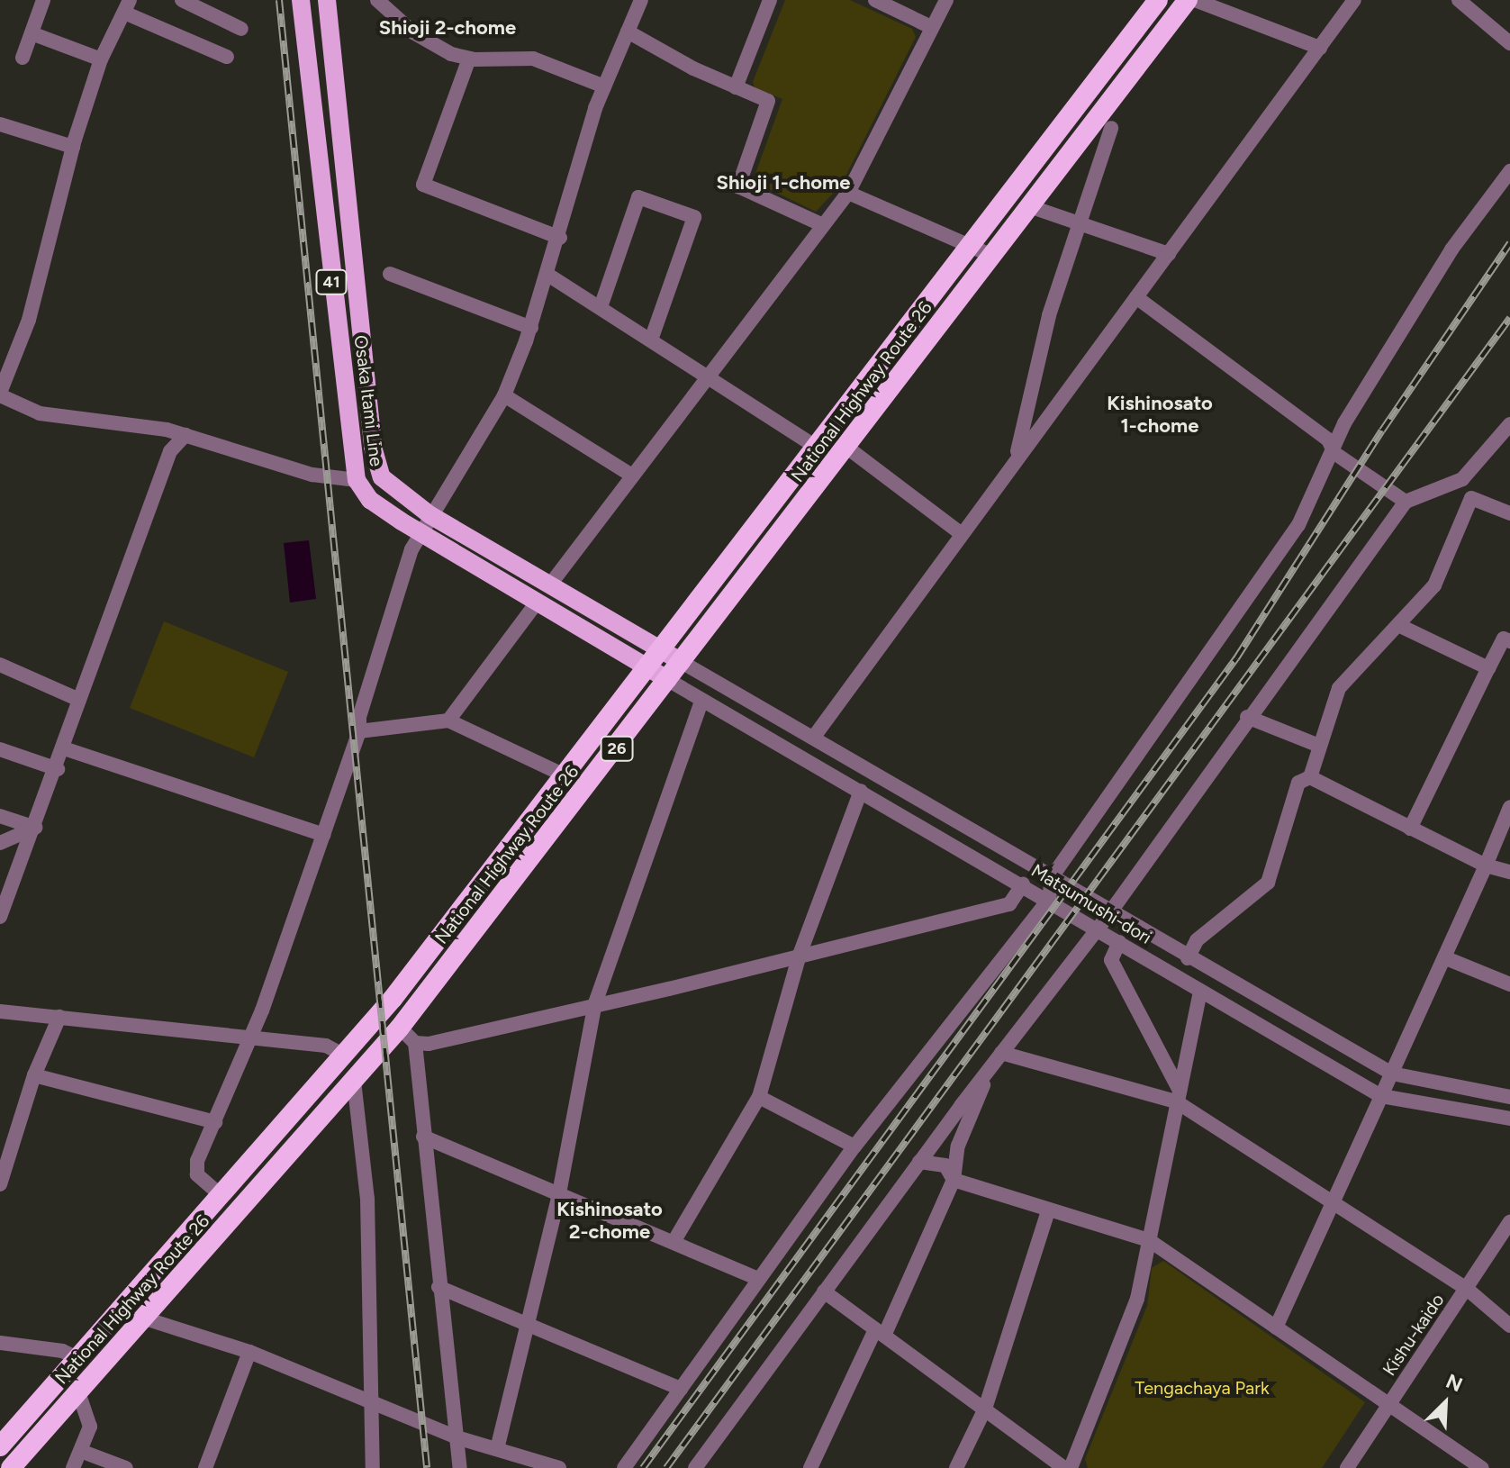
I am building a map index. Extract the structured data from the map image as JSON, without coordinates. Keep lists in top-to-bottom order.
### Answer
{
  "streets": {
    "highway": ["National Highway Route 26", "26"],
    "main road": ["41", "Osaka Itami Line"],
    "street": ["Matsumushi-dori", "Kishu-kaido"]
  },
  "crossings": [
    ["National Highway Route 26", "Osaka Itami Line"],
    ["National Highway Route 26", "Matsumushi-dori"],
    ["Osaka Itami Line", "Matsumushi-dori"]
  ],
  "districts": [
    "Shioji 2-chome",
    "Shioji 1-chome",
    "Kishinosato 1-chome",
    "Kishinosato 2-chome"
  ],
  "parks": ["Tengachaya Park"],
  "north": "top right"
}
